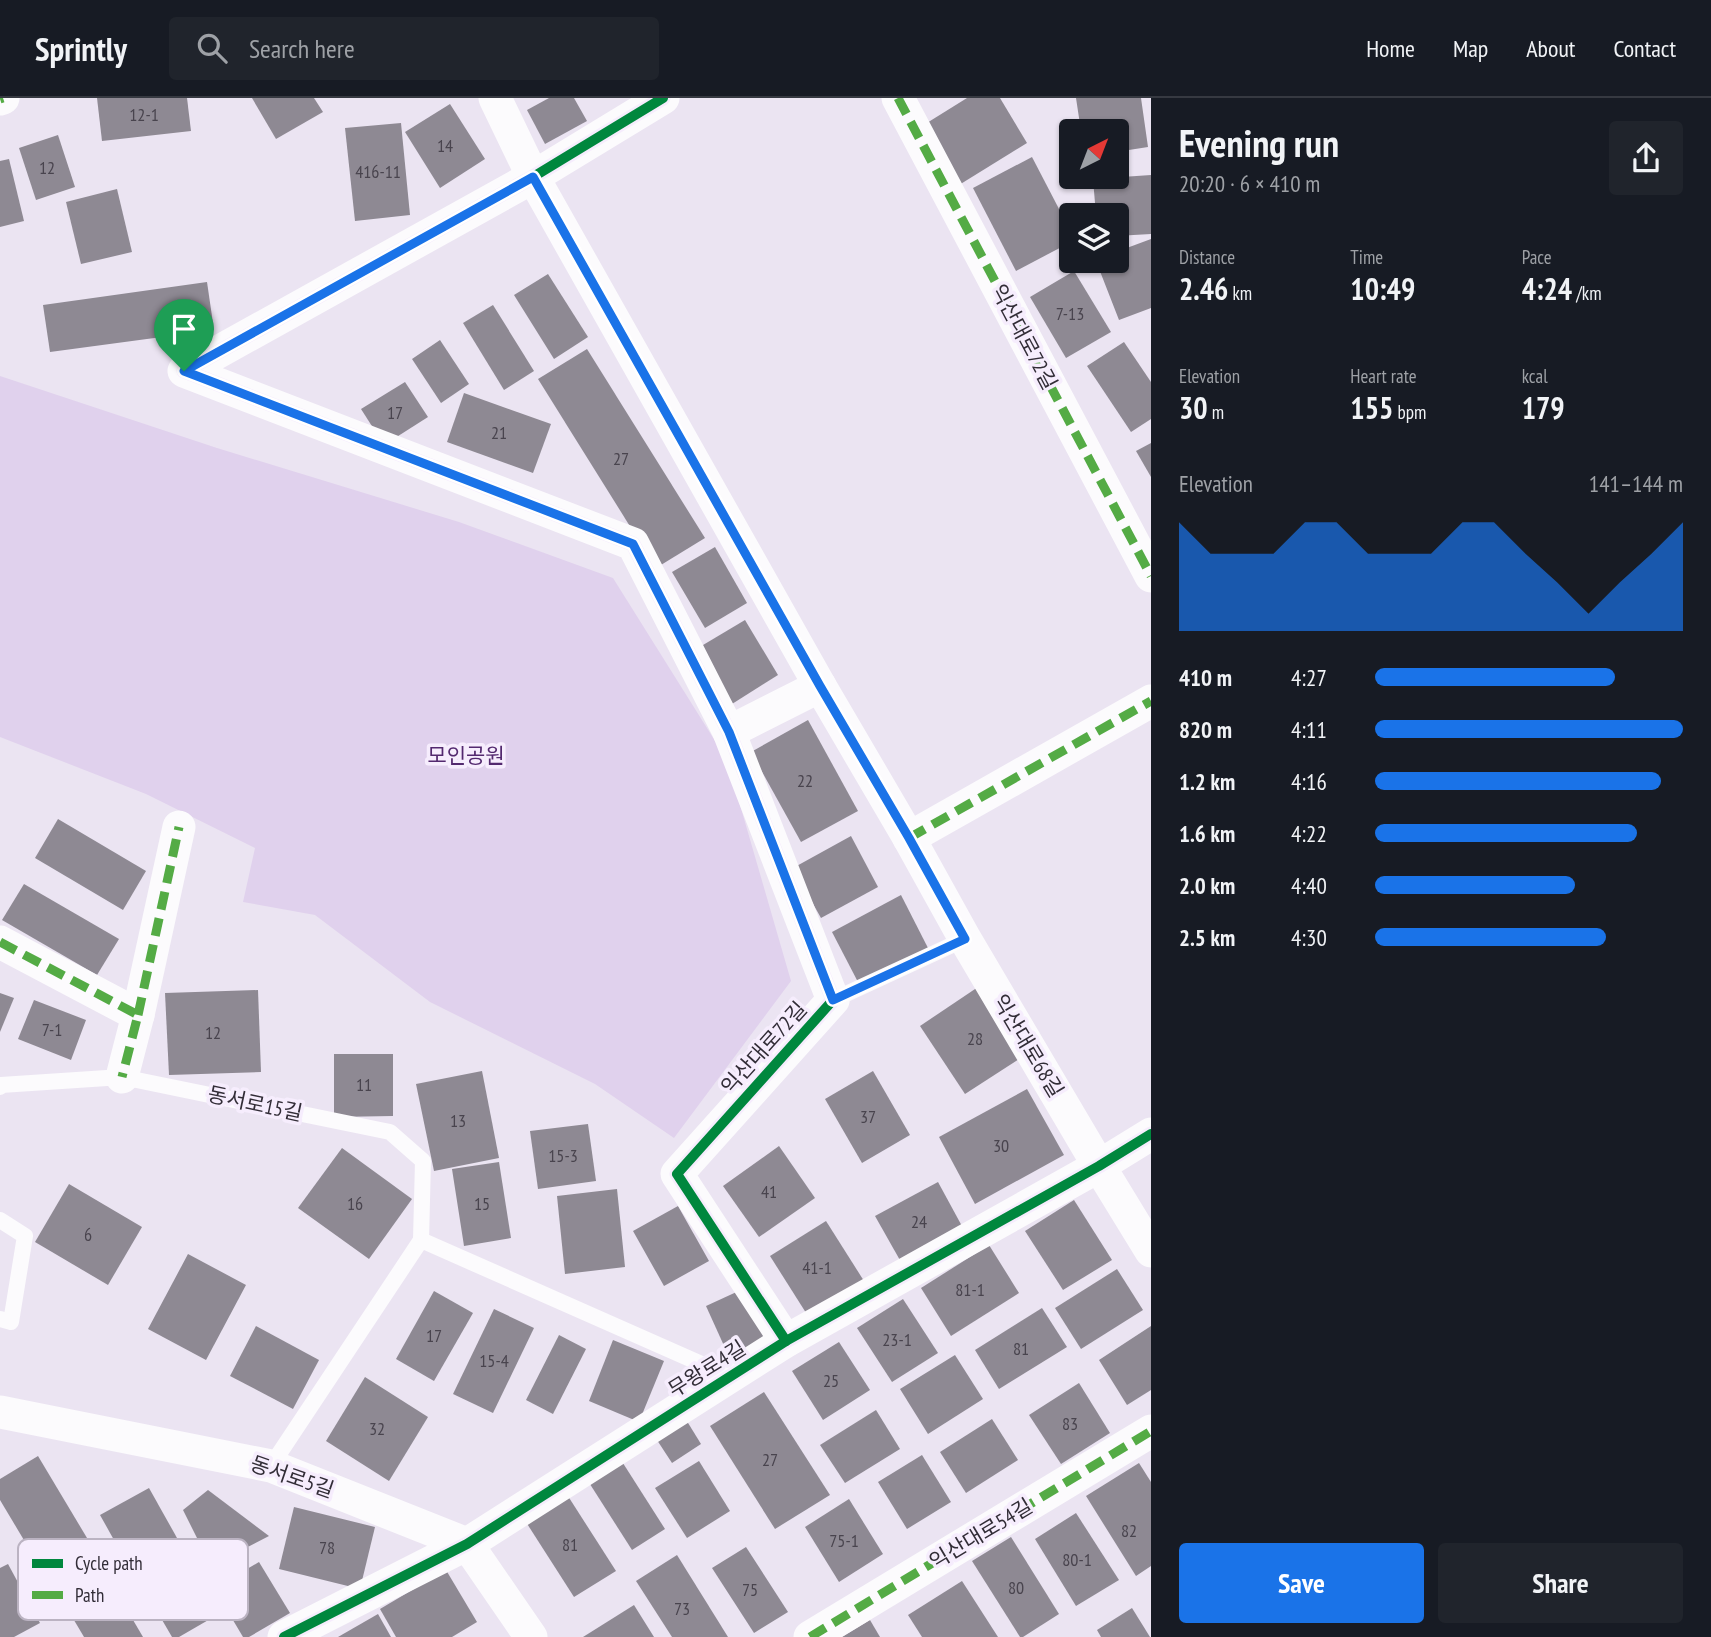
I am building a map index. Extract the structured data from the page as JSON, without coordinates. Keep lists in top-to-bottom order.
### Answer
{
  "streets": {
    "street": [
      "익산대로72길",
      "익산대로68길",
      "무왕로4길",
      "동서로5길",
      "익산대로54길"
    ],
    "lane": ["동서로15길"]
  },
  "crossings": [
    ["익산대로72길", "익산대로68길"],
    ["익산대로72길", "무왕로4길"],
    ["익산대로68길", "무왕로4길"],
    ["무왕로4길", "동서로5길"]
  ],
  "parks": ["모인공원"],
  "house_numbers": [
    "12-1",
    "14",
    "12",
    "416-11",
    "7-13",
    "17",
    "21",
    "27",
    "22",
    "7-1",
    "12",
    "28",
    "11",
    "37",
    "13",
    "30",
    "15-3",
    "41",
    "16",
    "15",
    "24",
    "6",
    "41-1",
    "81-1",
    "17",
    "23-1",
    "81",
    "15-4",
    "25",
    "83",
    "32",
    "27",
    "82",
    "75-1",
    "81",
    "78",
    "80-1",
    "80",
    "75",
    "73"
  ],
  "legend": ["Cycle path", "Path"],
  "north": "top right",
  "page": {
    "header": "Sprintly",
    "search": "Search here",
    "nav": [
      "Home",
      "Map",
      "About",
      "Contact"
    ],
    "heading": ["Evening run", "20:20 · 6 × 410 m"],
    "stats": [
      ["Distance", "2.46 km"],
      ["Time", "10:49"],
      ["Pace", "4:24 /km"],
      ["Elevation", "30 m"],
      ["Heart rate", "155 bpm"],
      ["kcal", "179"]
    ],
    "chart": ["Elevation", "141–144 m"],
    "list": [
      {
        "name": "410 m",
        "note": "4:27"
      },
      {
        "name": "820 m",
        "note": "4:11"
      },
      {
        "name": "1.2 km",
        "note": "4:16"
      },
      {
        "name": "1.6 km",
        "note": "4:22"
      },
      {
        "name": "2.0 km",
        "note": "4:40"
      },
      {
        "name": "2.5 km",
        "note": "4:30"
      }
    ],
    "buttons": ["Save", "Share"]
  }
}
